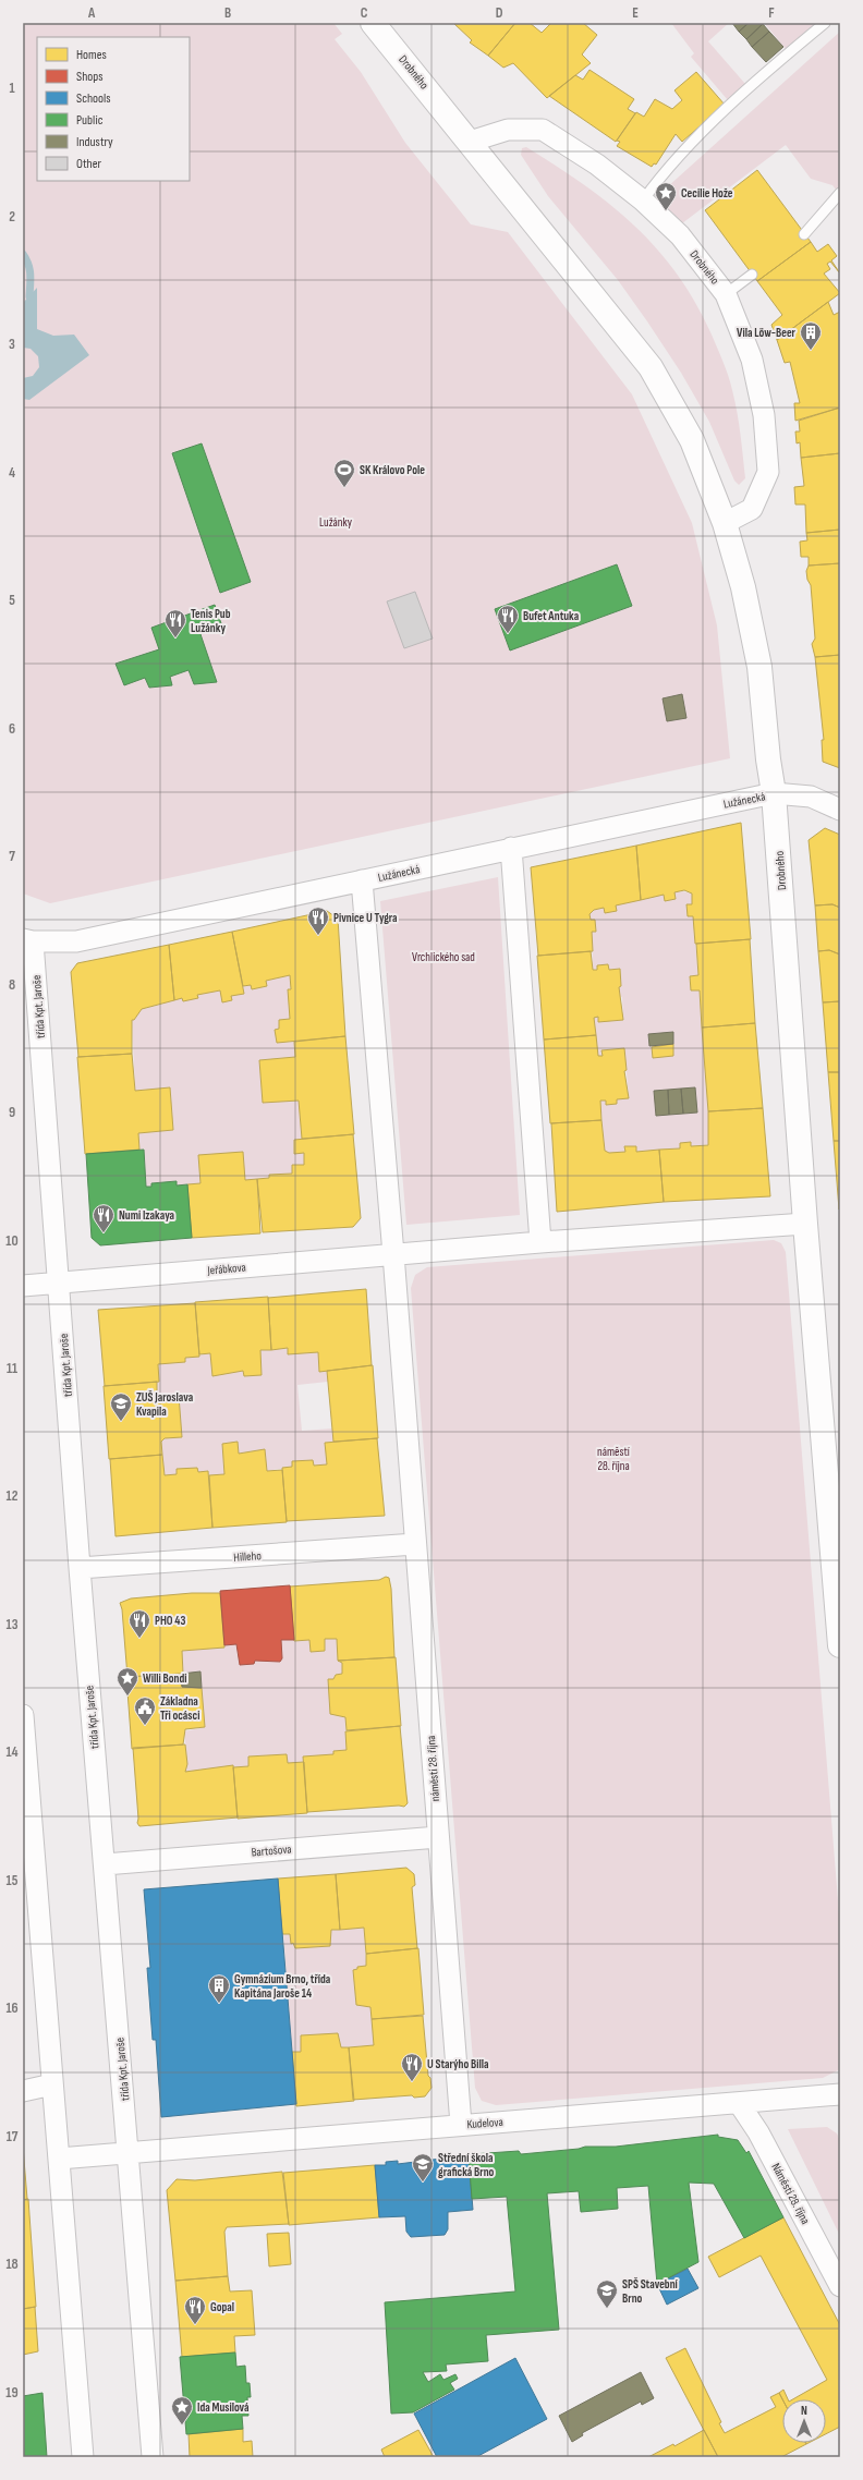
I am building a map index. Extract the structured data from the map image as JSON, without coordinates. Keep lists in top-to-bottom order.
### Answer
{
  "streets": {
    "street": [
      "Drobného",
      "Lužánecká",
      "třída Kpt. Jaroše",
      "Jeřábkova",
      "Hilleho",
      "náměstí 28. října",
      "Bartošova",
      "Kudelova",
      "Náměstí 28. října"
    ]
  },
  "crossings": [
    ["Drobného", "Lužánecká"],
    ["Lužánecká", "třída Kpt. Jaroše"],
    ["třída Kpt. Jaroše", "Jeřábkova"],
    ["třída Kpt. Jaroše", "Hilleho"],
    ["třída Kpt. Jaroše", "Bartošova"],
    ["třída Kpt. Jaroše", "Kudelova"],
    ["Jeřábkova", "náměstí 28. října"],
    ["Hilleho", "náměstí 28. října"],
    ["náměstí 28. října", "Bartošova"],
    ["náměstí 28. října", "Kudelova"],
    ["Kudelova", "Náměstí 28. října"]
  ],
  "parks": ["Lužánky", "Vrchlického sad", "náměstí 28. října"],
  "places": {
    "place": ["Cecilie Hože", "Willi Bondi", "Ida Musilová"],
    "building": ["Vila Löw-Beer", "Gymnázium Brno, třída Kapitána Jaroše 14"],
    "sports": ["SK Královo Pole"],
    "restaurant": [
      "Bufet Antuka",
      "Tenis Pub Lužánky",
      "Pivnice U Tygra",
      "Numi Izakaya",
      "PHO 43",
      "U Starýho Billa",
      "Gopal"
    ],
    "school or university": ["ZUŠ Jaroslava Kvapila", "Střední škola grafická Brno", "SPŠ Stavební Brno"],
    "public building": ["Základna Tři ocásci"]
  },
  "legend": [
    "Homes",
    "Shops",
    "Schools",
    "Public",
    "Industry",
    "Other"
  ],
  "north": "top",
  "grid": {
    "columns": [
      "A",
      "B",
      "C",
      "D",
      "E",
      "F"
    ],
    "rows": [
      "1",
      "2",
      "3",
      "4",
      "5",
      "6",
      "7",
      "8",
      "9",
      "10",
      "11",
      "12",
      "13",
      "14",
      "15",
      "16",
      "17",
      "18",
      "19"
    ]
  }
}
